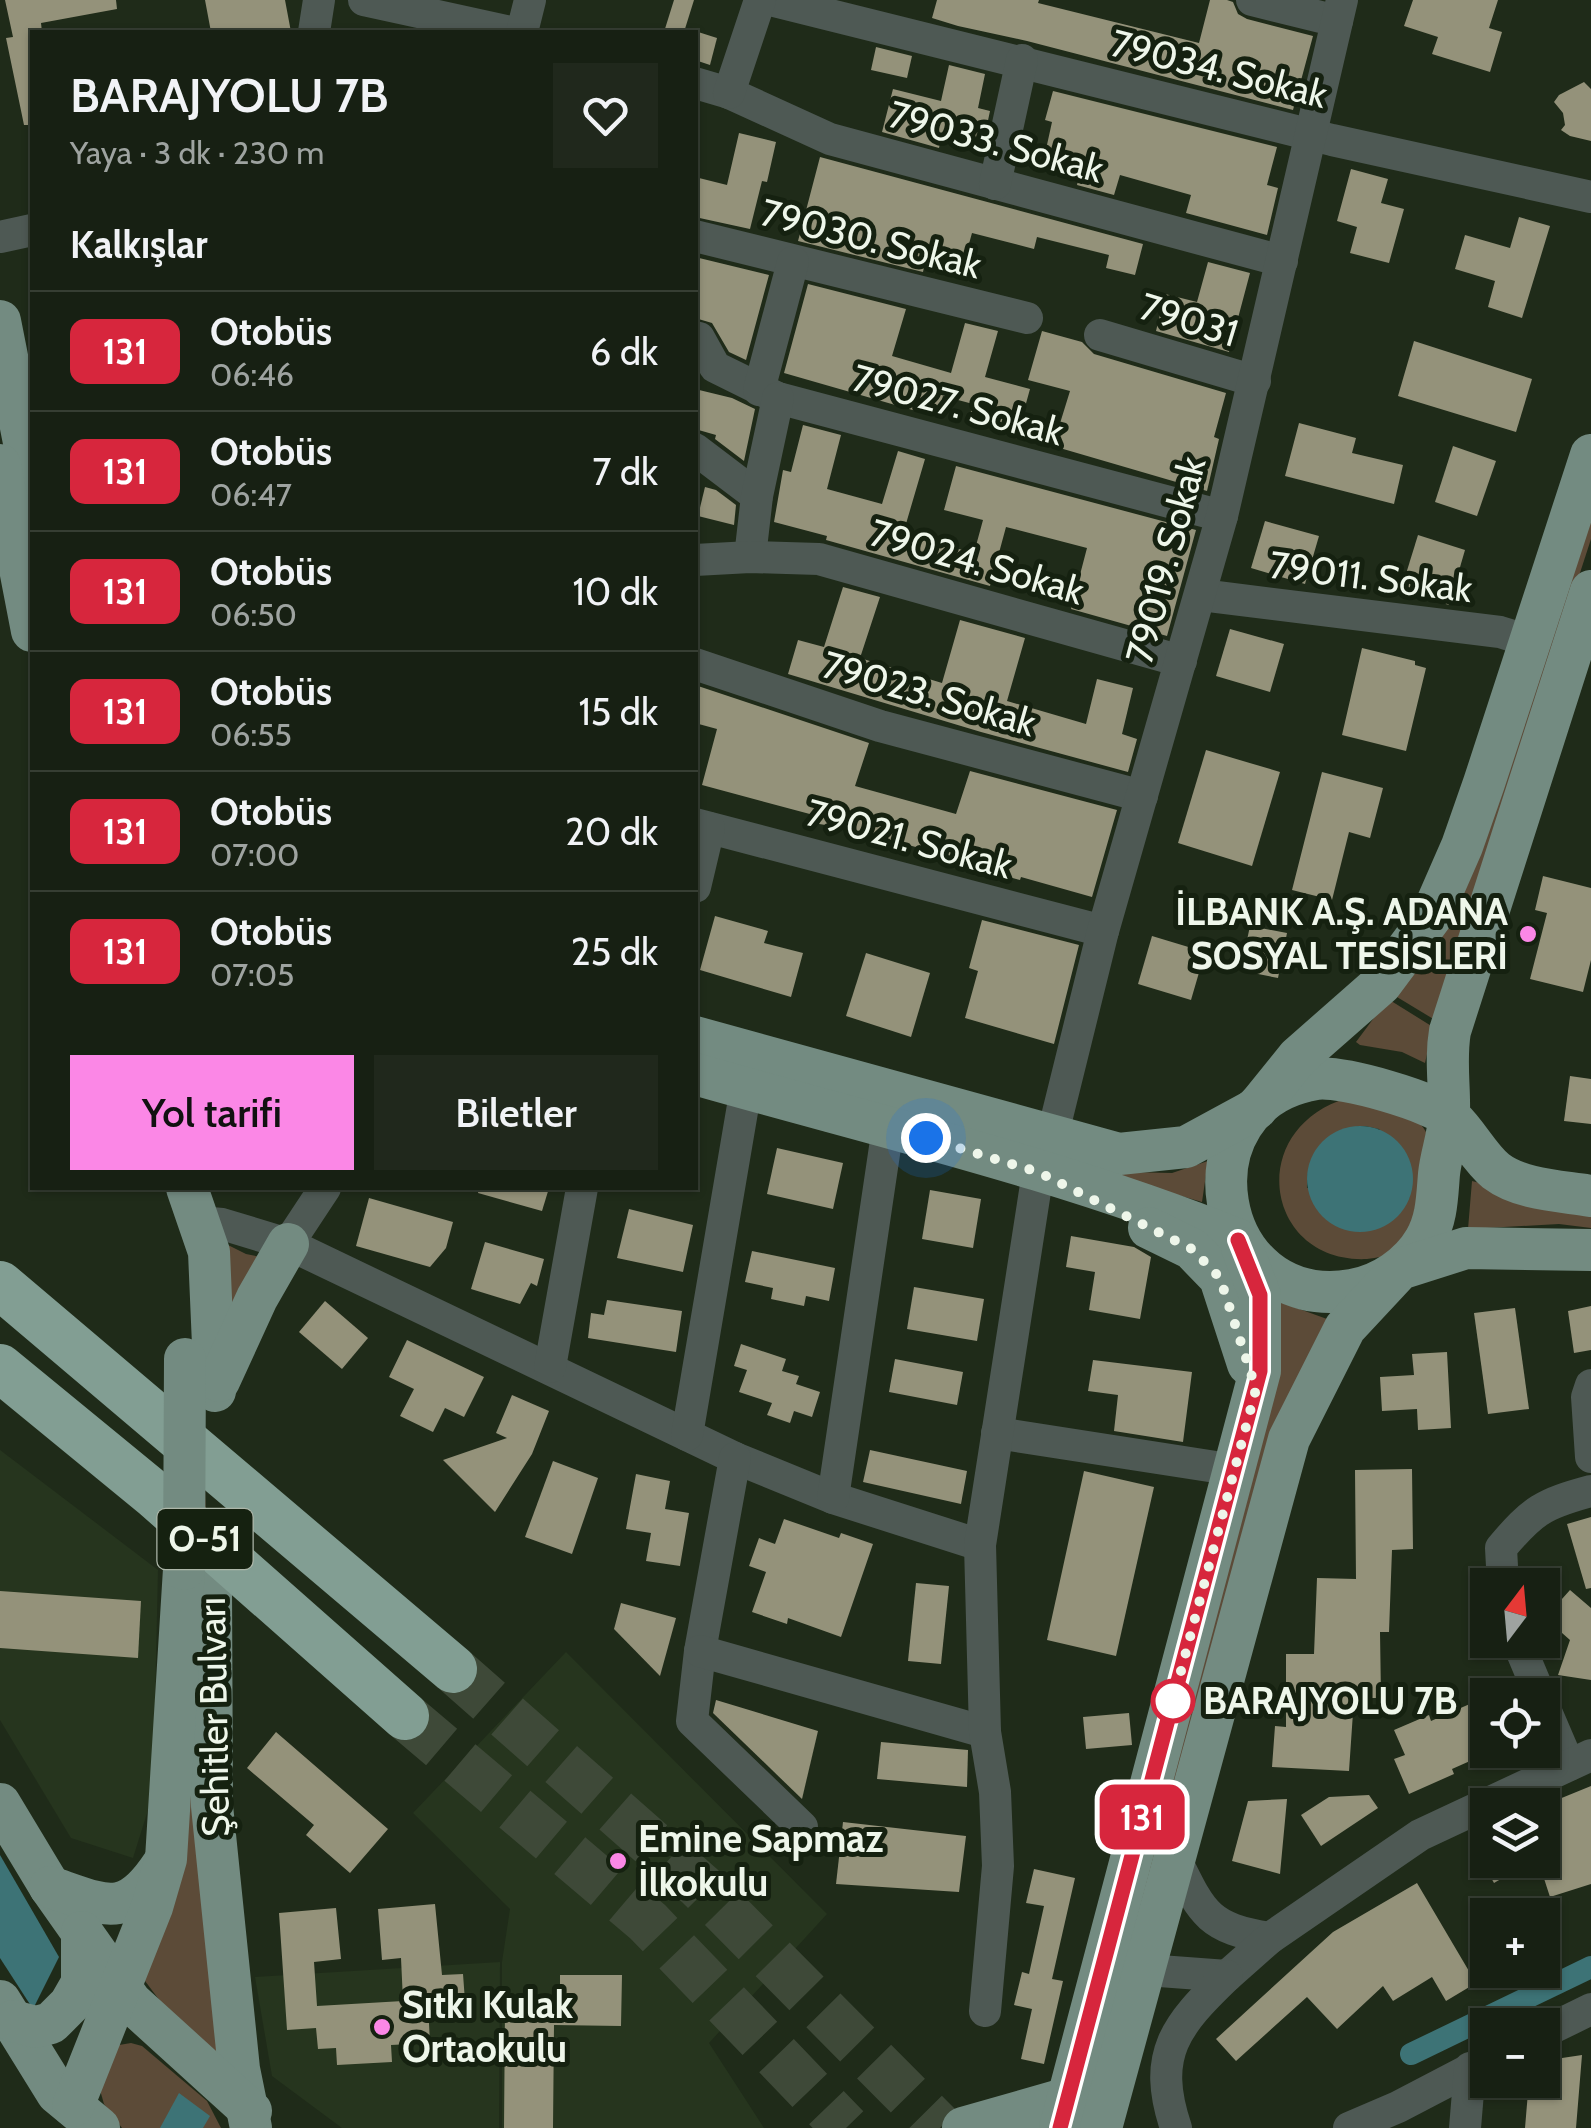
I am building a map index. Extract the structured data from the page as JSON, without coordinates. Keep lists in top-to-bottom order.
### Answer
{
  "streets": {
    "highway": ["O-51"],
    "main road": ["Şehitler Bulvarı"],
    "street": [
      "79034. Sokak",
      "79033. Sokak",
      "79030. Sokak",
      "79031",
      "79027. Sokak",
      "79019. Sokak",
      "79024. Sokak",
      "79011. Sokak",
      "79023. Sokak",
      "79021. Sokak"
    ]
  },
  "crossings": [
    ["79034. Sokak", "79019. Sokak"],
    ["79033. Sokak", "79019. Sokak"],
    ["79031", "79019. Sokak"],
    ["79027. Sokak", "79019. Sokak"],
    ["79019. Sokak", "79024. Sokak"],
    ["79019. Sokak", "79011. Sokak"],
    ["79019. Sokak", "79023. Sokak"],
    ["79019. Sokak", "79021. Sokak"]
  ],
  "places": [
    "İLBANK A.Ş. ADANA SOSYAL TESİSLERİ",
    "BARAJYOLU 7B",
    "Emine Sapmaz İlkokulu",
    "Sıtkı Kulak Ortaokulu"
  ],
  "lines": ["bus line 131"],
  "north": "top",
  "page": {
    "on_map": "131",
    "heading": [
      ["BARAJYOLU 7B", "Yaya · 3 dk · 230 m"],
      "Kalkışlar"
    ],
    "list": [
      {
        "mark": "131",
        "name": "Otobüs",
        "note": "06:46",
        "value": "6 dk"
      },
      {
        "mark": "131",
        "name": "Otobüs",
        "note": "06:47",
        "value": "7 dk"
      },
      {
        "mark": "131",
        "name": "Otobüs",
        "note": "06:50",
        "value": "10 dk"
      },
      {
        "mark": "131",
        "name": "Otobüs",
        "note": "06:55",
        "value": "15 dk"
      },
      {
        "mark": "131",
        "name": "Otobüs",
        "note": "07:00",
        "value": "20 dk"
      },
      {
        "mark": "131",
        "name": "Otobüs",
        "note": "07:05",
        "value": "25 dk"
      }
    ],
    "buttons": ["Yol tarifi", "Biletler"],
    "map_buttons": ["+", "−"]
  }
}
